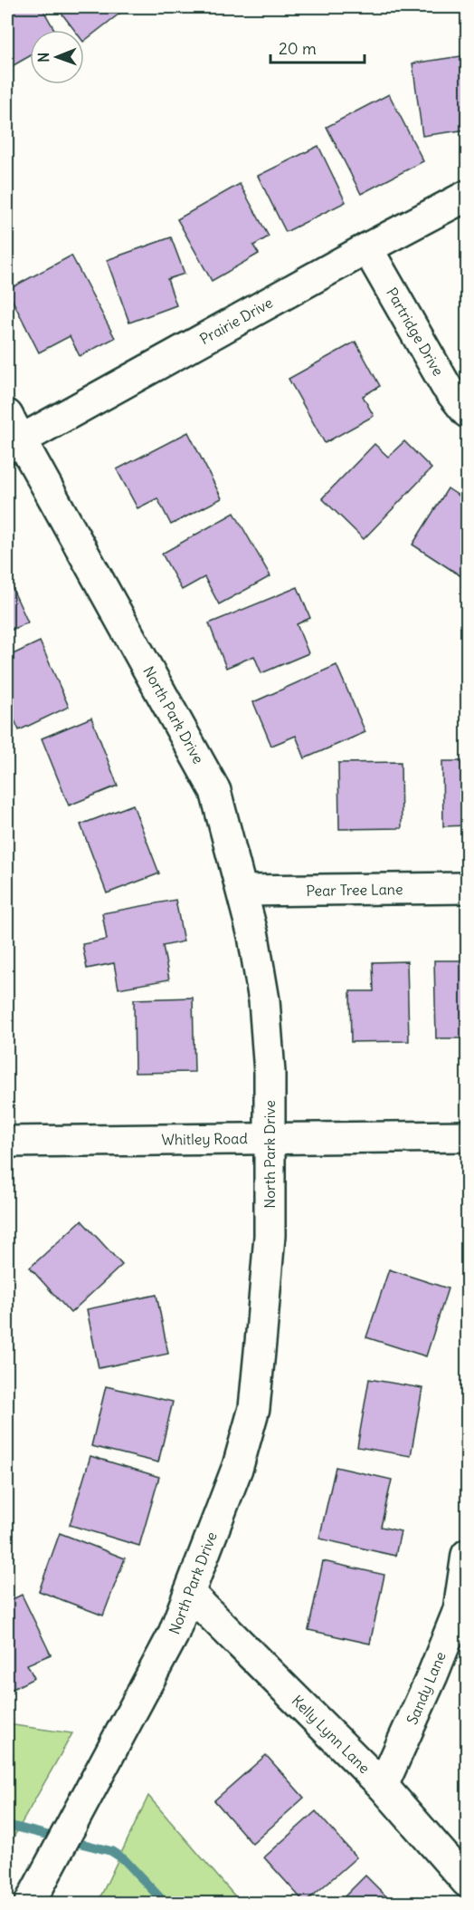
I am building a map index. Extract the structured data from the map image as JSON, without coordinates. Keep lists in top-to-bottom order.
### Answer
{
  "streets": {
    "street": [
      "Prairie Drive",
      "Partridge Drive",
      "North Park Drive",
      "Pear Tree Lane",
      "Whitley Road",
      "Sandy Lane",
      "Kelly Lynn Lane"
    ]
  },
  "crossings": [
    ["Prairie Drive", "Partridge Drive"],
    ["Prairie Drive", "North Park Drive"],
    ["North Park Drive", "Pear Tree Lane"],
    ["North Park Drive", "Whitley Road"],
    ["North Park Drive", "Kelly Lynn Lane"],
    ["Sandy Lane", "Kelly Lynn Lane"]
  ],
  "scale_bar": "20 m",
  "north": "left"
}
